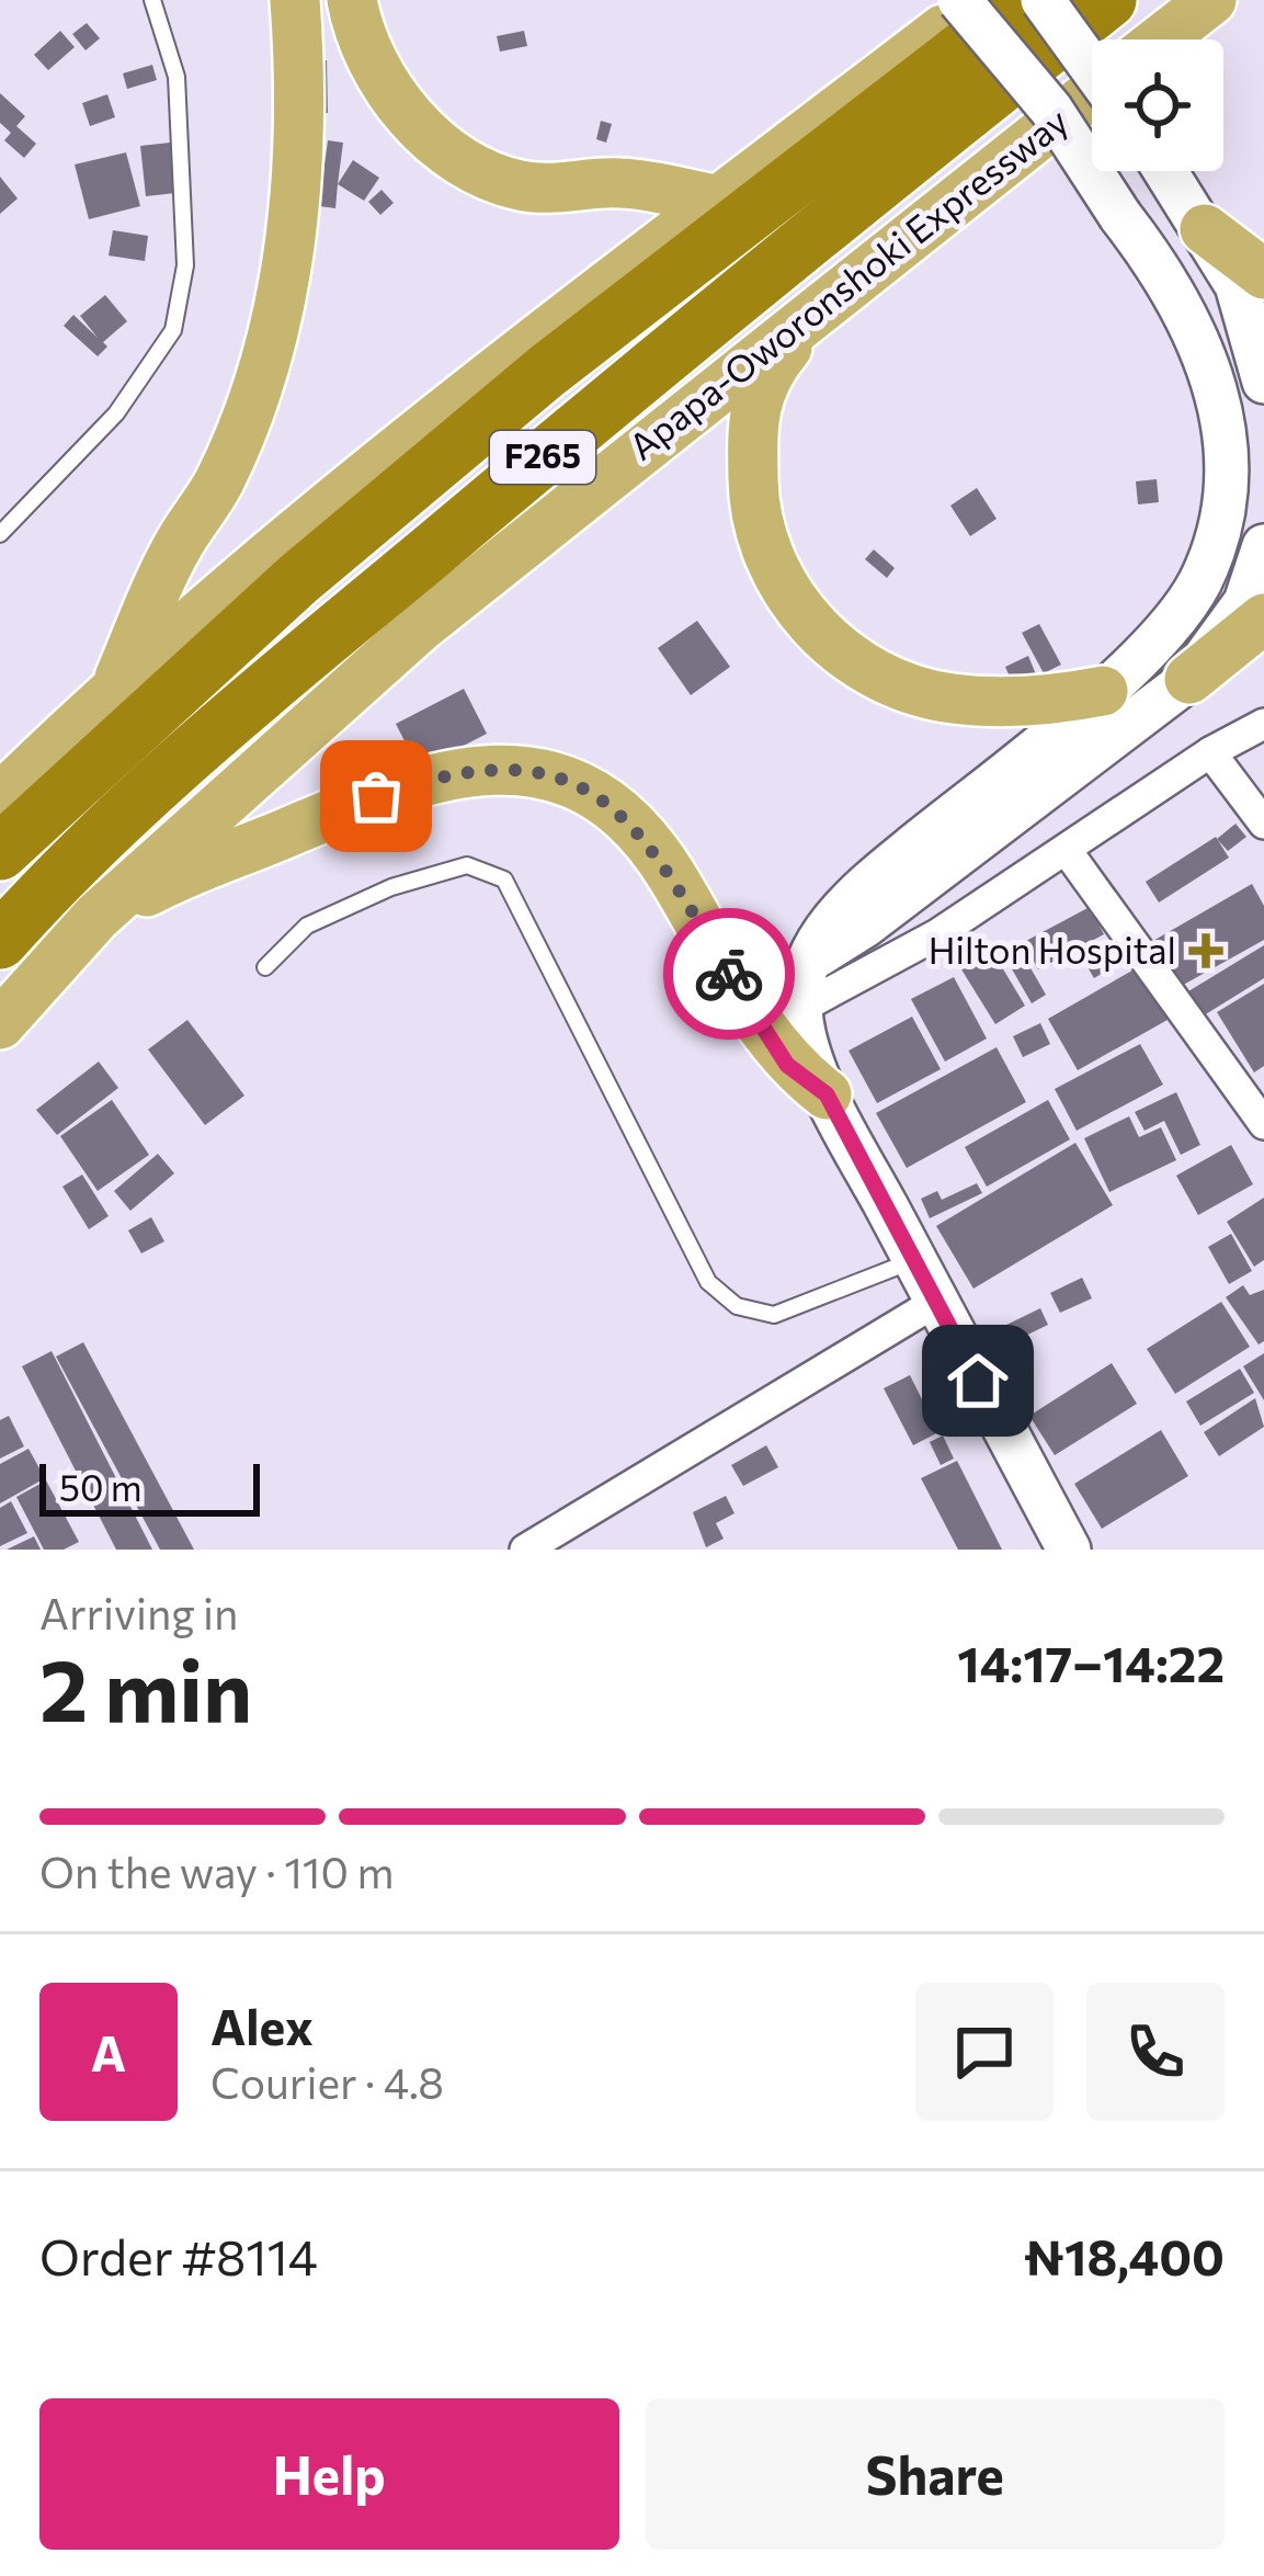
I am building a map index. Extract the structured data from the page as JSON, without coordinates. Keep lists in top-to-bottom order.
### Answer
{
  "streets": {
    "highway": ["Apapa-Oworonshoki Expressway", "F265"]
  },
  "places": {
    "health": ["Hilton Hospital"]
  },
  "scale_bar": "50 m",
  "page": {
    "scale": "50 m",
    "heading": ["2 min", "Arriving in", "14:17–14:22"],
    "panel": [
      "Alex",
      "Courier · 4.8",
      "Order #8114",
      "₦18,400"
    ],
    "bar": "On the way · 110 m",
    "round": "A",
    "buttons": ["Help", "Share"]
  }
}
